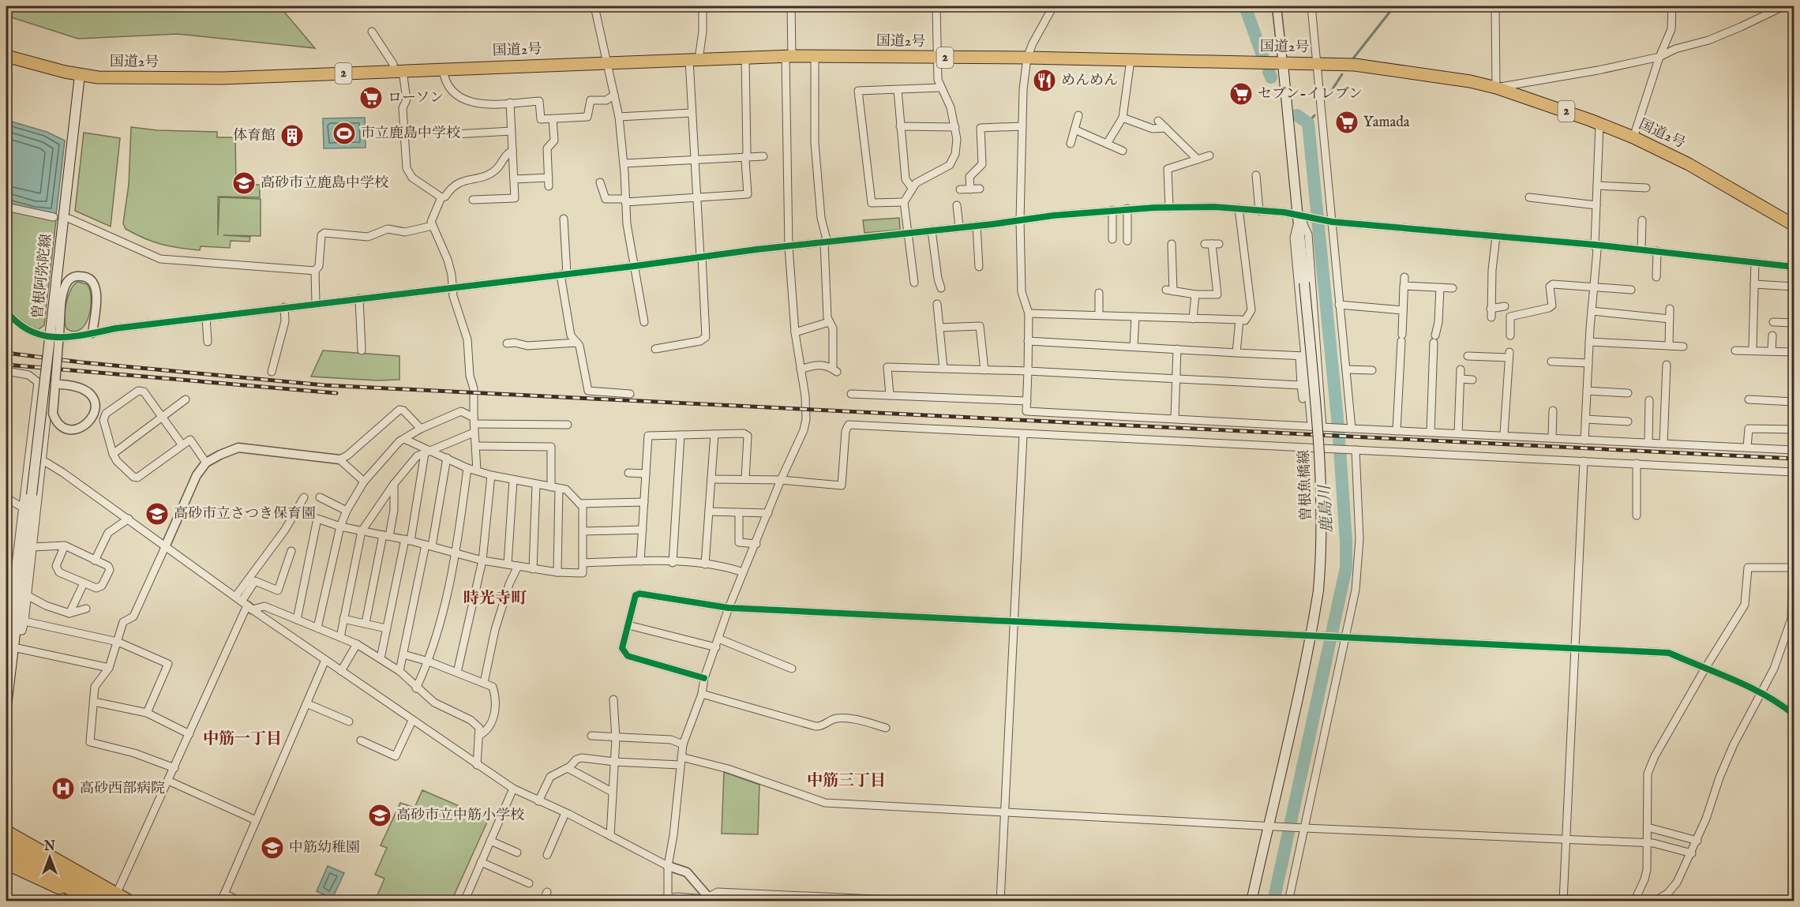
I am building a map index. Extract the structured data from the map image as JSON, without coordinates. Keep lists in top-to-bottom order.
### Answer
{
  "streets": {
    "highway": ["国道2号", "2"],
    "main road": ["曽根阿弥陀線", "曽根魚橋線"]
  },
  "crossings": [
    ["国道2号", "曽根阿弥陀線"],
    ["国道2号", "曽根魚橋線"]
  ],
  "districts": ["時光寺町", "中筋一丁目", "中筋三丁目"],
  "water": ["鹿島川"],
  "places": {
    "restaurant": ["めんめん"],
    "supermarket": ["セブン-イレブン", "ローソン", "Yamada"],
    "sports": ["市立鹿島中学校"],
    "building": ["体育館"],
    "school or university": [
      "高砂市立鹿島中学校",
      "高砂市立さつき保育園",
      "高砂市立中筋小学校",
      "中筋幼稚園"
    ],
    "hospital": ["高砂西部病院"]
  },
  "north": "top"
}
